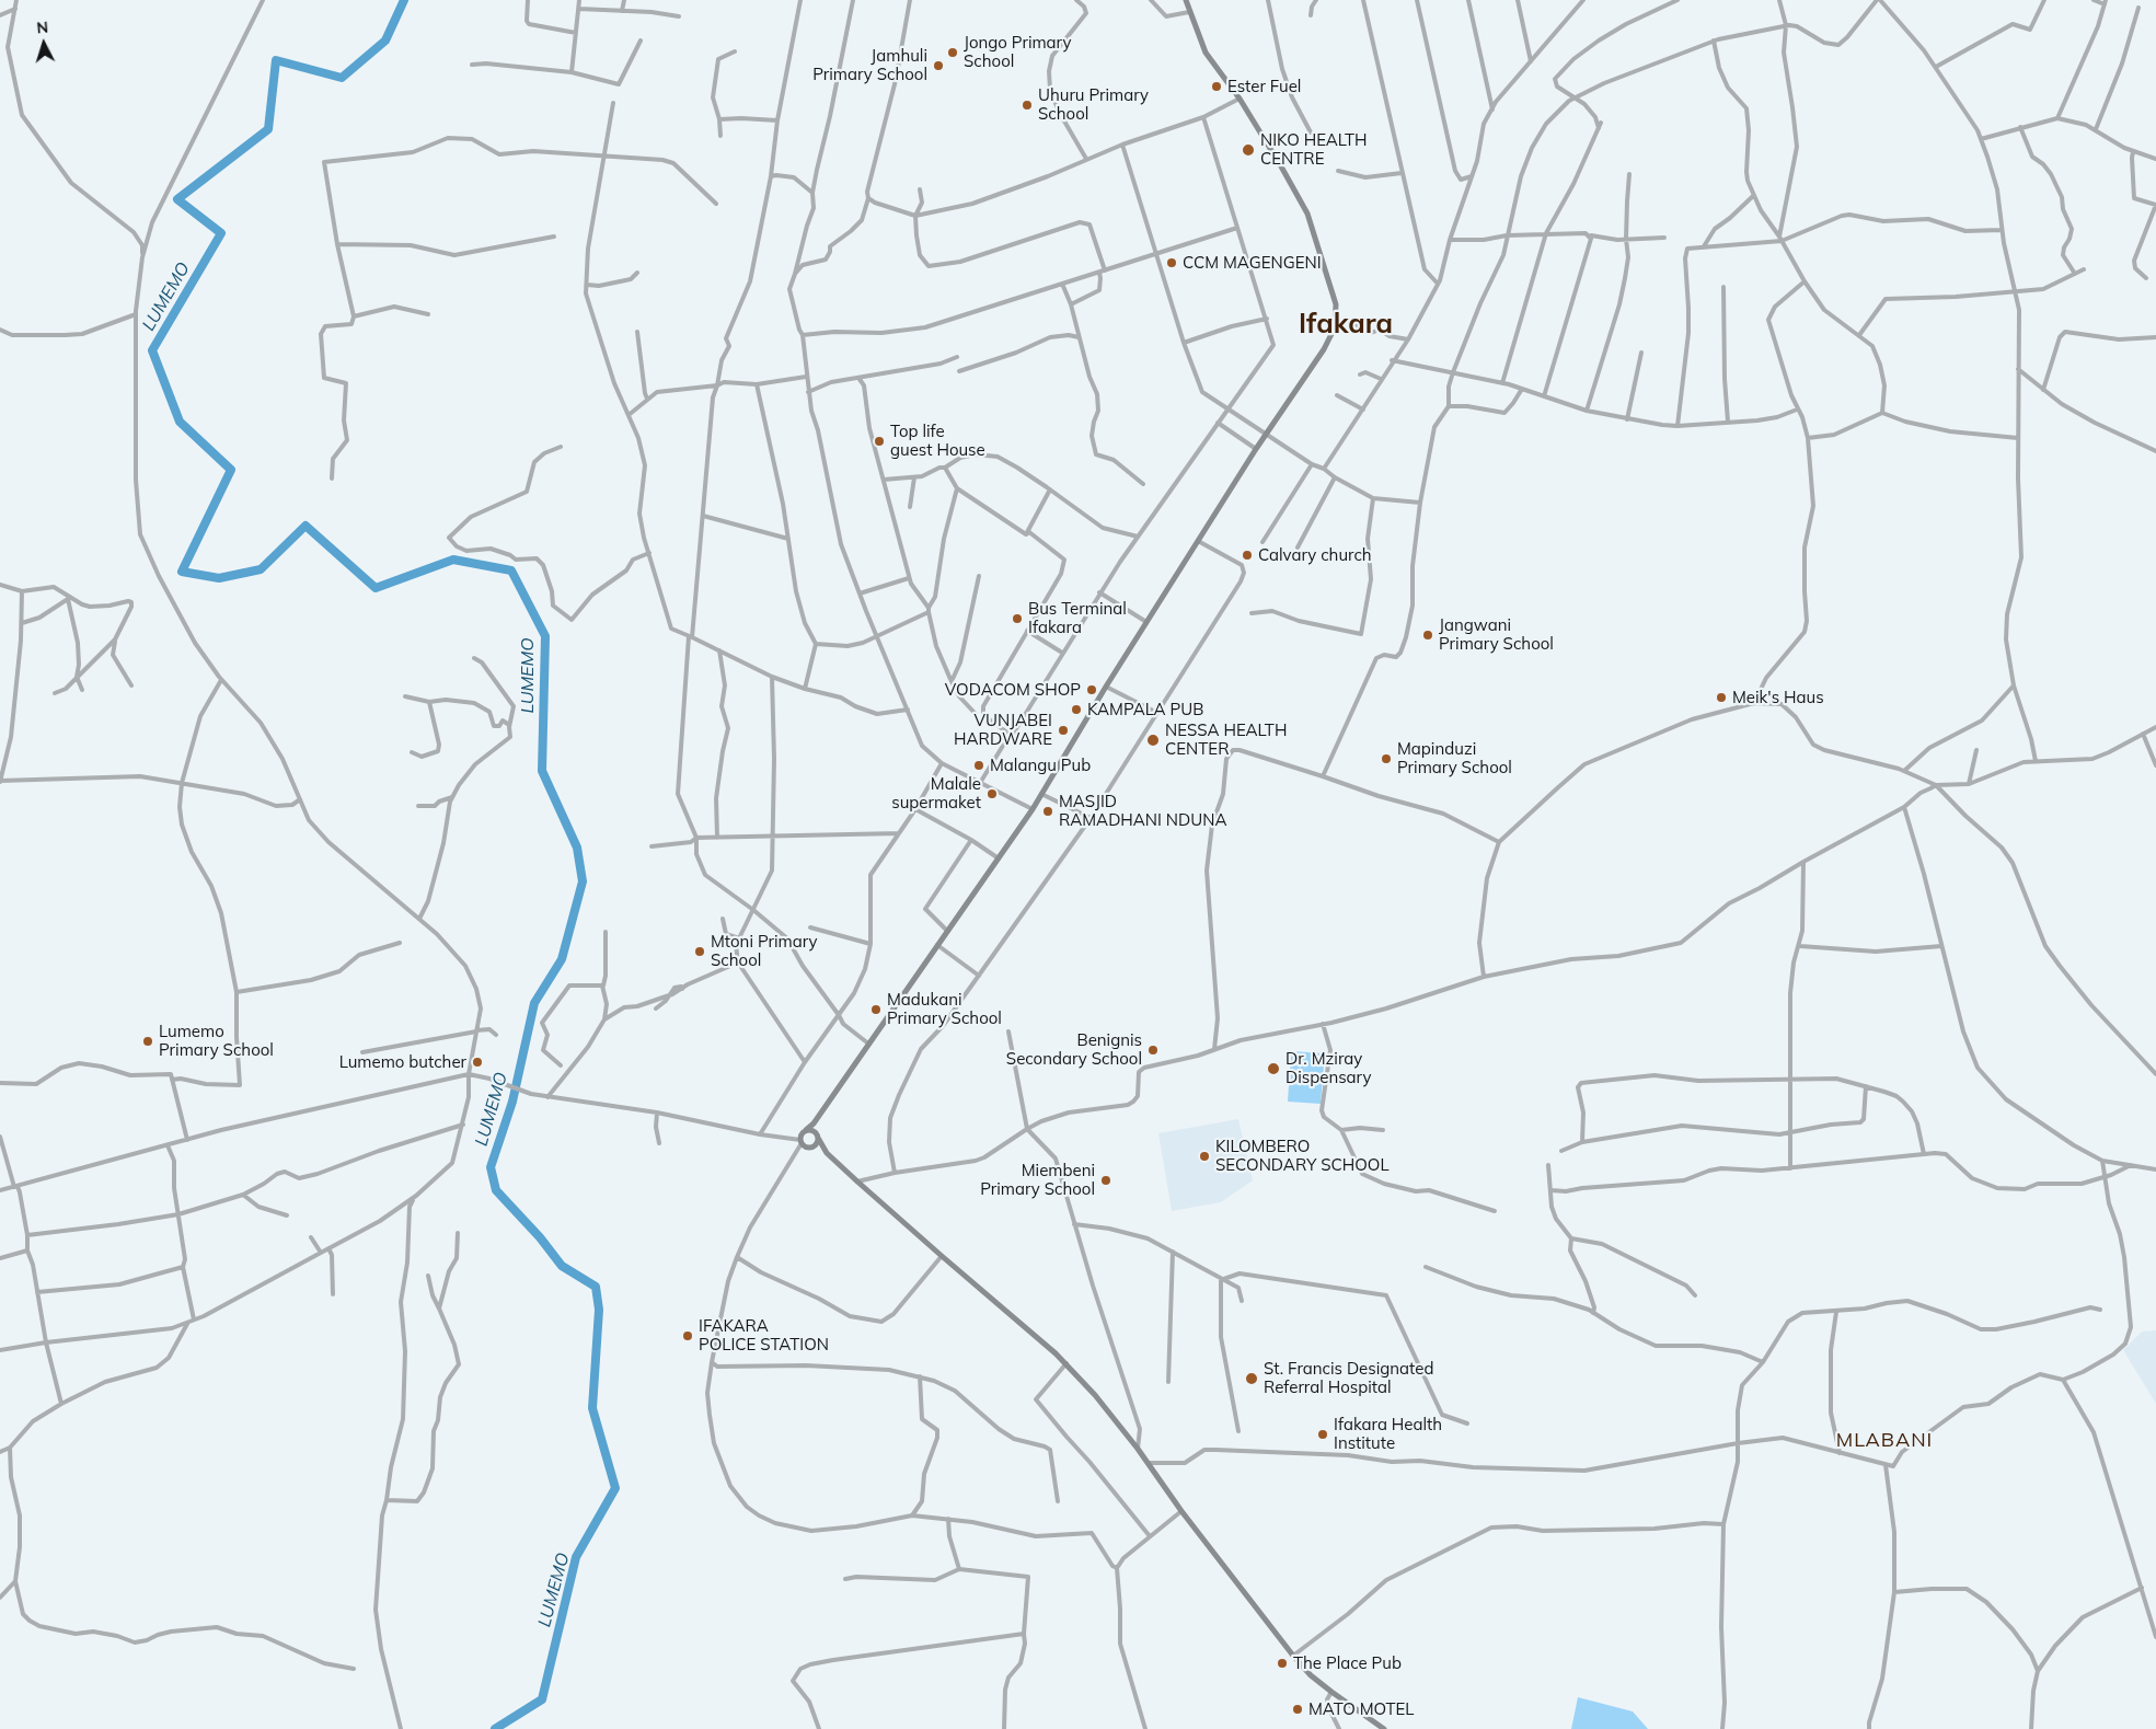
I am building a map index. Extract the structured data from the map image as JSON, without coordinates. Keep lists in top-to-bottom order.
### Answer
{
  "districts": ["Ifakara", "MLABANI"],
  "water": ["LUMEMO"],
  "places": [
    "Jongo Primary School",
    "Jamhuli Primary School",
    "Ester Fuel",
    "Uhuru Primary School",
    "NIKO HEALTH CENTRE",
    "CCM MAGENGENI",
    "Top life guest House",
    "Calvary church",
    "Bus Terminal Ifakara",
    "Jangwani Primary School",
    "VODACOM SHOP",
    "Meik's Haus",
    "KAMPALA PUB",
    "VUNJABEI HARDWARE",
    "NESSA HEALTH CENTER",
    "Mapinduzi Primary School",
    "Malangu Pub",
    "Malale supermaket",
    "MASJID RAMADHANI NDUNA",
    "Mtoni Primary School",
    "Madukani Primary School",
    "Lumemo Primary School",
    "Benignis Secondary School",
    "Lumemo butcher",
    "Dr. Mziray Dispensary",
    "KILOMBERO SECONDARY SCHOOL",
    "Miembeni Primary School",
    "IFAKARA POLICE STATION",
    "St. Francis Designated Referral Hospital",
    "Ifakara Health Institute",
    "The Place Pub",
    "MATO MOTEL"
  ],
  "north": "top"
}
